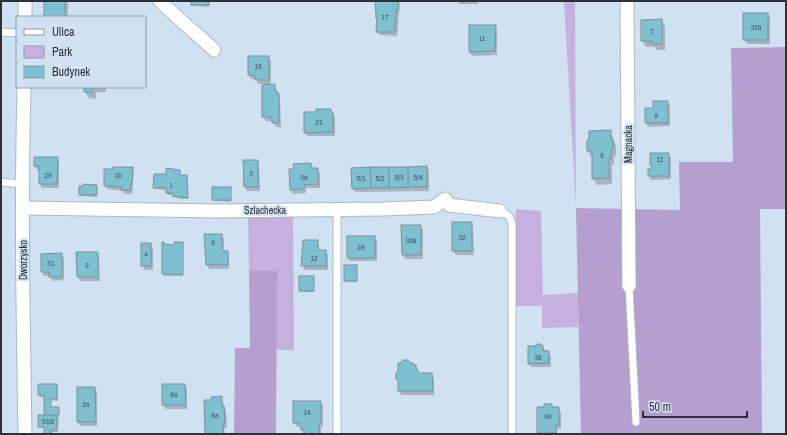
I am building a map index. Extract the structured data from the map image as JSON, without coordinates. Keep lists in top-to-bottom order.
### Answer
{
  "streets": {
    "street": ["Magnacka", "Szlachecka", "Dworzysko"]
  },
  "crossings": [
    ["Szlachecka", "Dworzysko"]
  ],
  "house_numbers": [
    "17",
    "328",
    "7",
    "11",
    "19",
    "9",
    "21",
    "6",
    "11",
    "3",
    "29",
    "1b",
    "3a",
    "5/3",
    "5/4",
    "5/1",
    "5/2",
    "1",
    "32",
    "30a",
    "8",
    "28",
    "4",
    "12",
    "31",
    "2",
    "38",
    "6a",
    "2a",
    "14",
    "8a",
    "40",
    "33/2"
  ],
  "legend": ["Ulica", "Park", "Budynek"],
  "scale_bar": "50 m"
}
